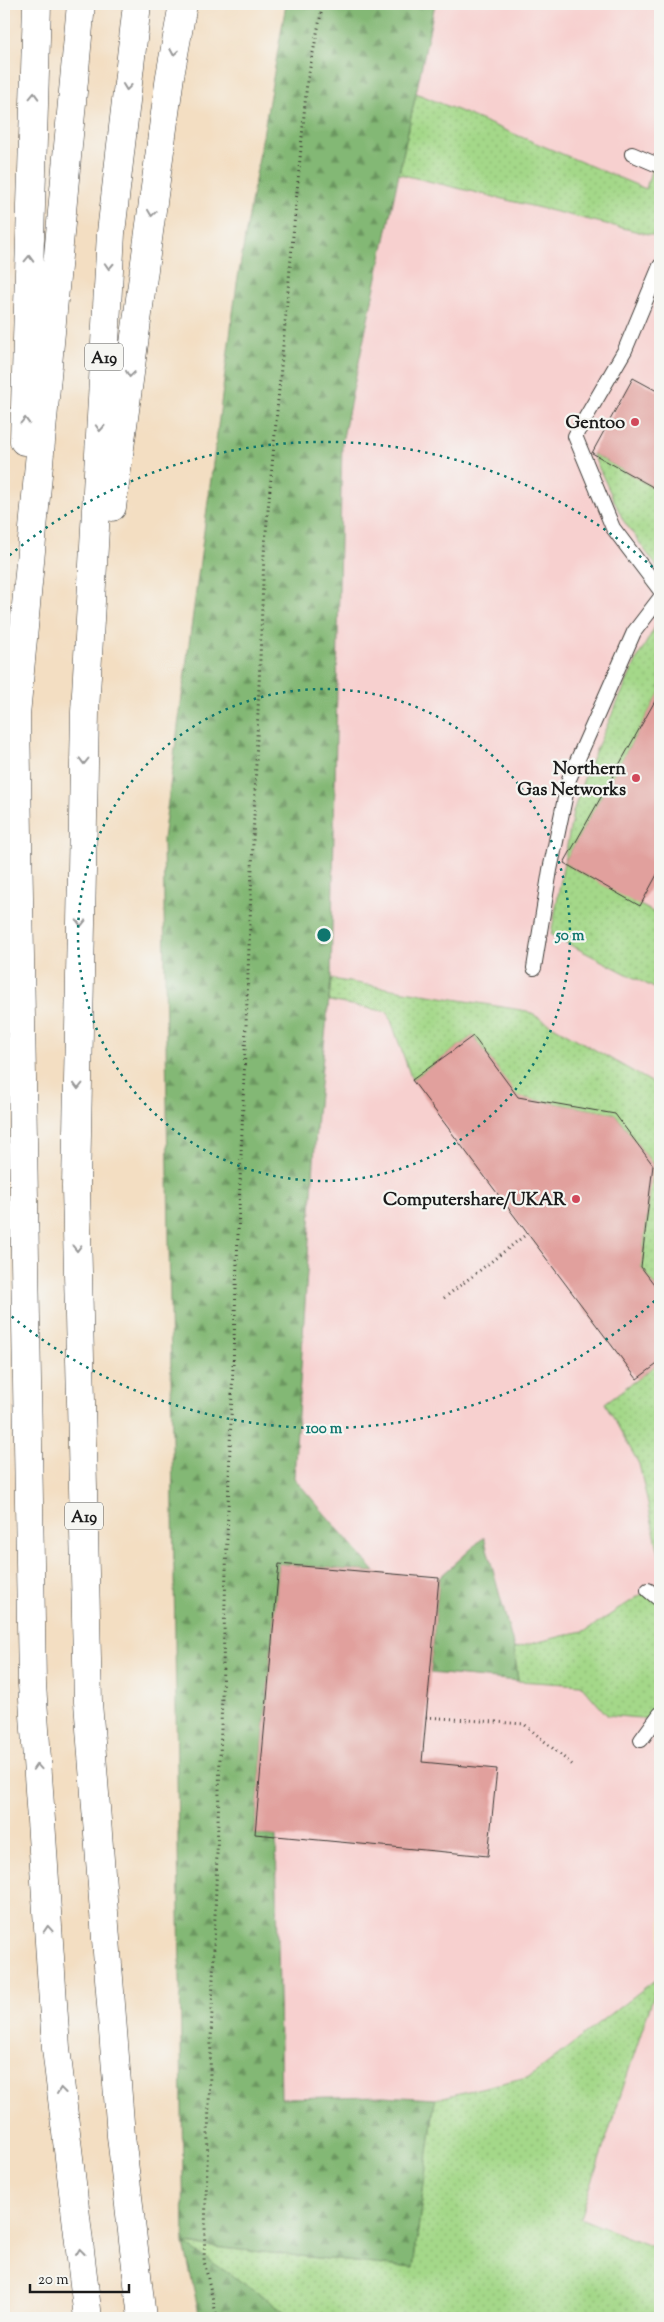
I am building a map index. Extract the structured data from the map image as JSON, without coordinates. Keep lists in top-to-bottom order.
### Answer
{
  "streets": {
    "highway": ["A19"]
  },
  "places": ["Gentoo", "Northern Gas Networks", "Computershare/UKAR"],
  "scale_bar": "20 m",
  "rings": ["50 m", "100 m"]
}
